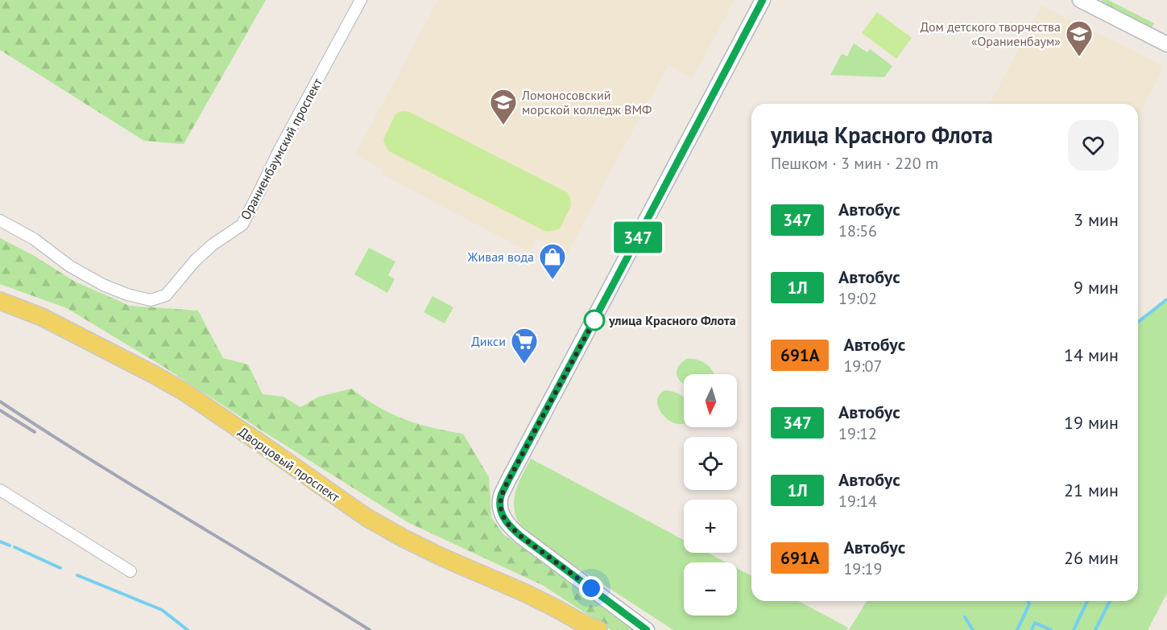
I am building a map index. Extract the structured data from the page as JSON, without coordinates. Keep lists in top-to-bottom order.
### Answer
{
  "streets": {
    "main road": ["Дворцовый проспект"],
    "street": ["Ораниенбаумский проспект"]
  },
  "places": {
    "school or university": ["Дом детского творчества «Ораниенбаум»", "Ломоносовский морской колледж ВМФ"],
    "shop": ["Живая вода"],
    "other": ["улица Красного Флота"],
    "supermarket": ["Дикси"]
  },
  "lines": ["bus line 347"],
  "north": "bottom",
  "page": {
    "on_map": "347",
    "heading": ["улица Красного Флота", "Пешком · 3 мин · 220 m"],
    "list": [
      {
        "mark": "347",
        "name": "Автобус",
        "note": "18:56",
        "value": "3 мин"
      },
      {
        "mark": "1Л",
        "name": "Автобус",
        "note": "19:02",
        "value": "9 мин"
      },
      {
        "mark": "691А",
        "name": "Автобус",
        "note": "19:07",
        "value": "14 мин"
      },
      {
        "mark": "347",
        "name": "Автобус",
        "note": "19:12",
        "value": "19 мин"
      },
      {
        "mark": "1Л",
        "name": "Автобус",
        "note": "19:14",
        "value": "21 мин"
      },
      {
        "mark": "691А",
        "name": "Автобус",
        "note": "19:19",
        "value": "26 мин"
      }
    ],
    "map_buttons": ["+", "−"]
  }
}
